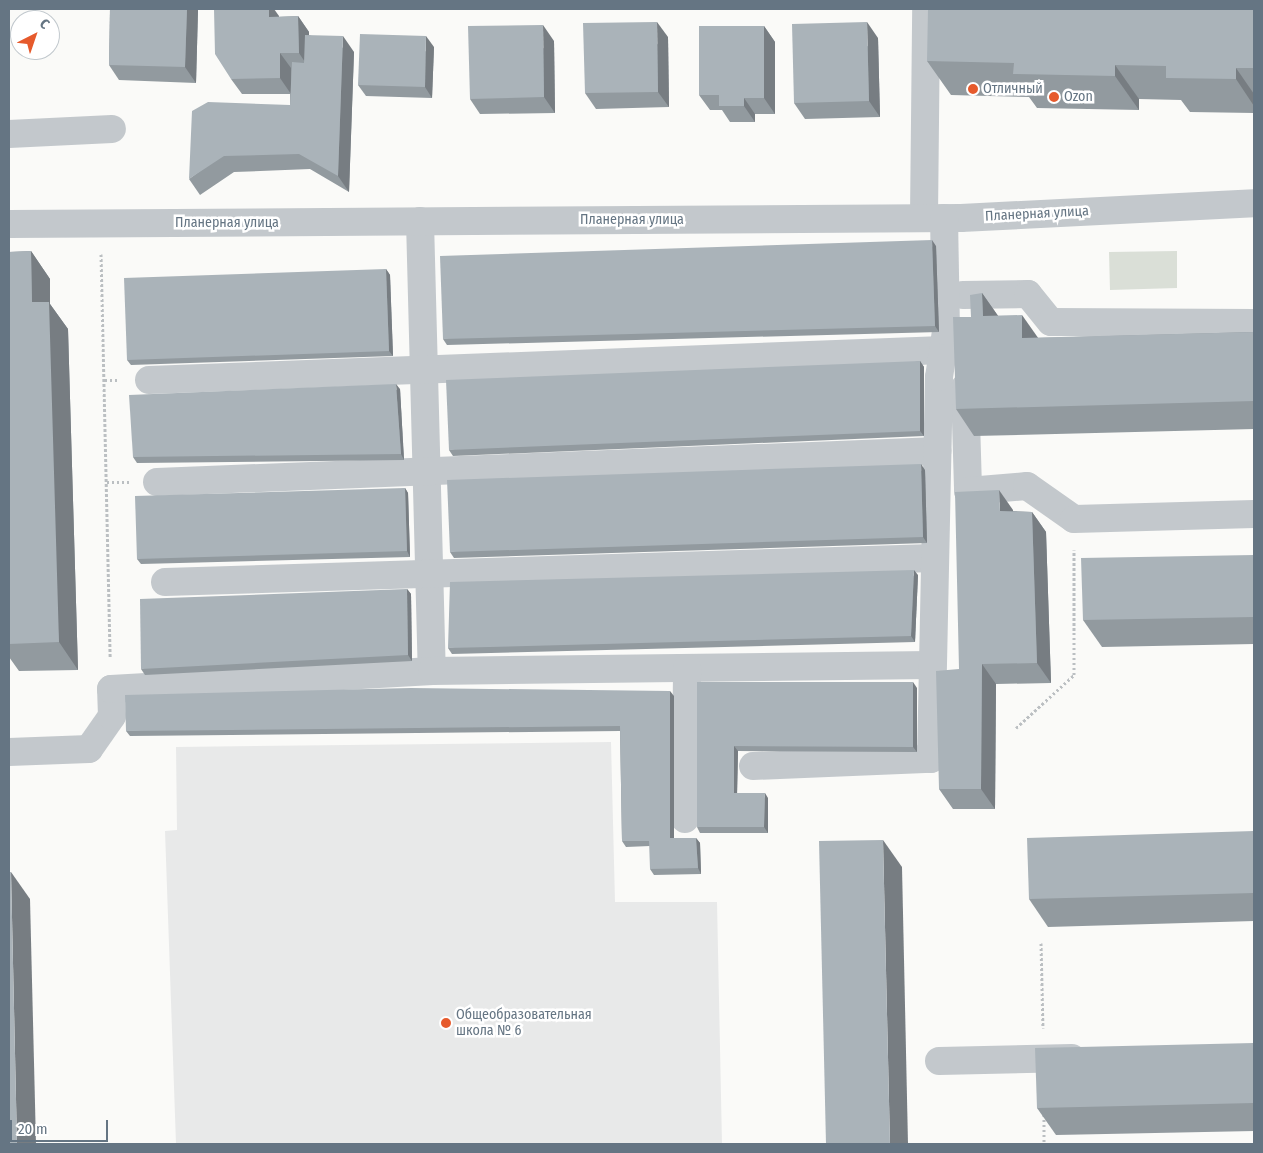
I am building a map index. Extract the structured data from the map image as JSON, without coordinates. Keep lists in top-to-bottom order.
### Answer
{
  "streets": {
    "street": ["Планерная улица"]
  },
  "places": ["Отличный", "Ozon", "Общеобразовательная школа № 6"],
  "scale_bar": "20 m",
  "north": "top right"
}
